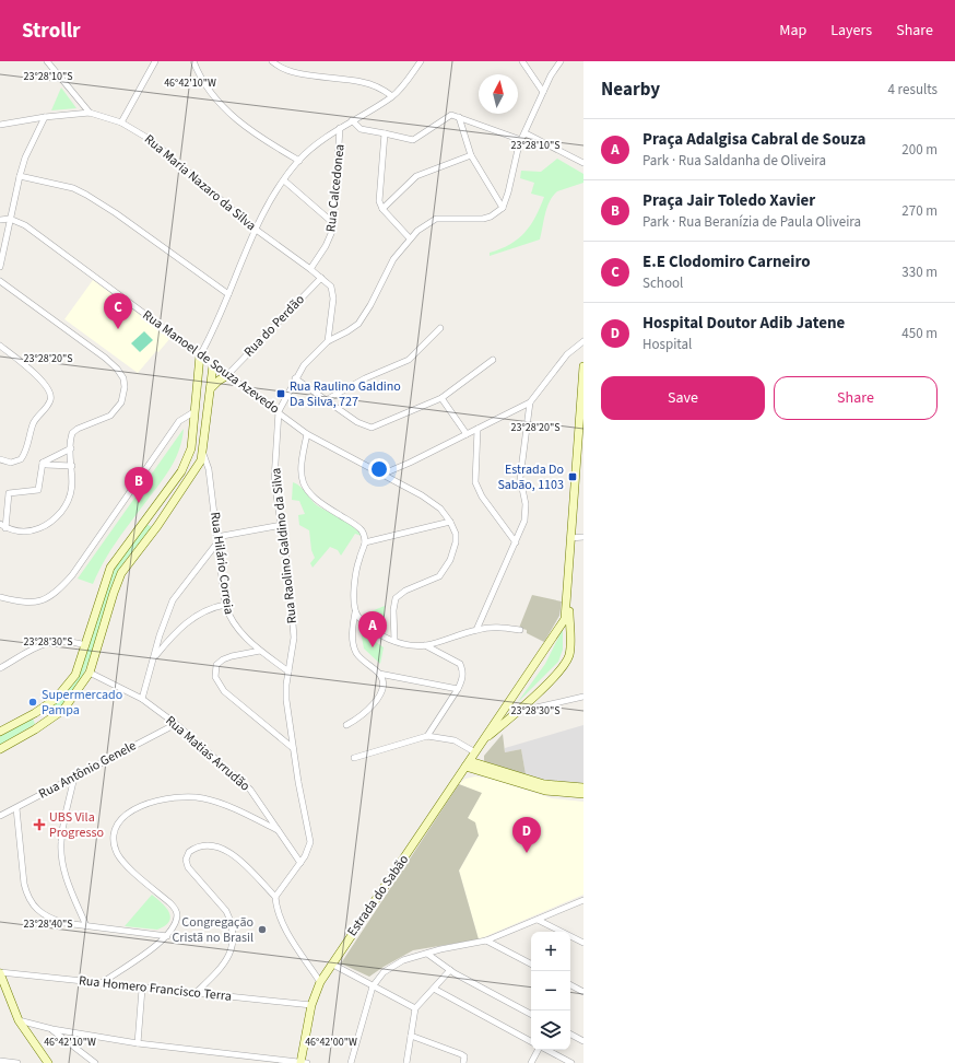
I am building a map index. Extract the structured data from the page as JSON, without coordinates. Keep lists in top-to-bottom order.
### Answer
{
  "streets": {
    "street": [
      "Rua Maria Nazaro da Silva",
      "Rua Calcedonea",
      "Rua do Perdão",
      "Rua Manoel de Souza Azevedo",
      "Rua Raolino Galdino da Silva",
      "Rua Hilário Correia",
      "Rua Matias Arrudão",
      "Rua Antônio Genele",
      "Estrada do Sabão",
      "Rua Homero Francisco Terra"
    ]
  },
  "crossings": [
    ["Rua Maria Nazaro da Silva", "Rua Calcedonea"],
    ["Rua Maria Nazaro da Silva", "Rua do Perdão"],
    ["Rua Maria Nazaro da Silva", "Rua Raolino Galdino da Silva"],
    ["Rua do Perdão", "Rua Manoel de Souza Azevedo"],
    ["Rua Manoel de Souza Azevedo", "Rua Raolino Galdino da Silva"],
    ["Rua Raolino Galdino da Silva", "Rua Hilário Correia"],
    ["Rua Raolino Galdino da Silva", "Rua Matias Arrudão"],
    ["Rua Matias Arrudão", "Rua Antônio Genele"],
    ["Estrada do Sabão", "Rua Homero Francisco Terra"]
  ],
  "places": {
    "transit": ["Rua Raulino Galdino Da Silva, 727", "Estrada Do Sabão, 1103"],
    "other": ["Supermercado Pampa", "Congregação Cristã no Brasil"],
    "health": ["UBS Vila Progresso"]
  },
  "north": "top",
  "page": {
    "header": "Strollr",
    "nav": ["Map", "Layers", "Share"],
    "heading": ["Nearby", "4 results"],
    "list": [
      {
        "mark": "A",
        "name": "Praça Adalgisa Cabral de Souza",
        "note": "Park · Rua Saldanha de Oliveira",
        "value": "200 m"
      },
      {
        "mark": "B",
        "name": "Praça Jair Toledo Xavier",
        "note": "Park · Rua Beranízia de Paula Oliveira",
        "value": "270 m"
      },
      {
        "mark": "C",
        "name": "E.E Clodomiro Carneiro",
        "note": "School",
        "value": "330 m"
      },
      {
        "mark": "D",
        "name": "Hospital Doutor Adib Jatene",
        "note": "Hospital",
        "value": "450 m"
      }
    ],
    "pins": [
      "C",
      "B",
      "A",
      "D"
    ],
    "buttons": ["Save", "Share"],
    "map_buttons": ["+", "−"]
  },
  "coordinates": [
    "23°28'10\"S",
    "46°42'10\"W",
    "23°28'20\"S",
    "23°28'30\"S",
    "23°28'40\"S",
    "46°42'00\"W"
  ]
}
